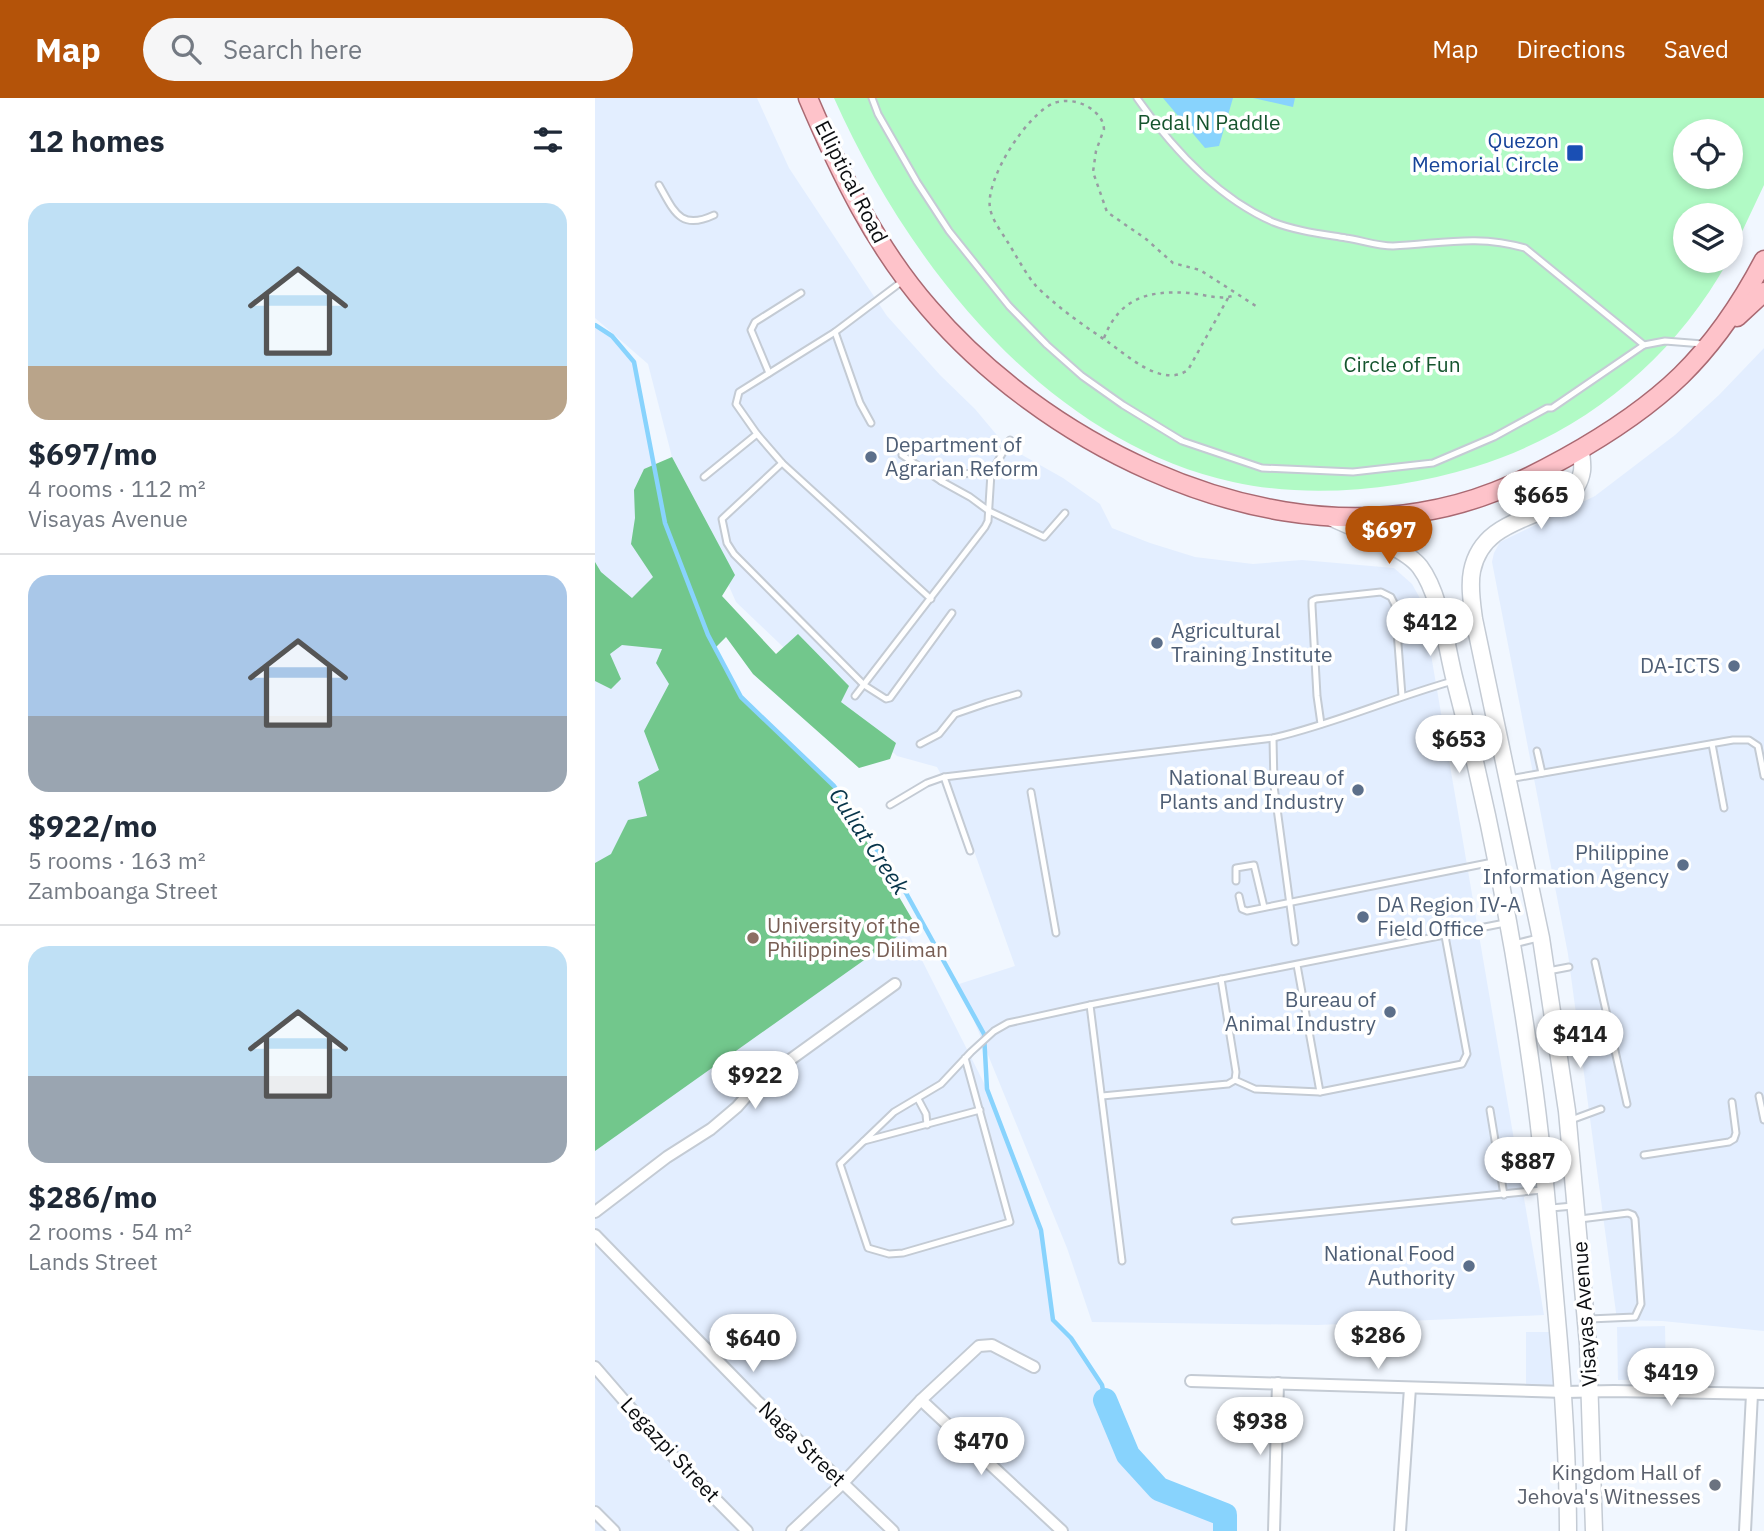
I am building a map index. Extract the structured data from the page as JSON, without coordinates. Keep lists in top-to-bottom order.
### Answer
{
  "streets": {
    "main road": ["Elliptical Road", "Visayas Avenue"],
    "street": ["Naga Street", "Legazpi Street"]
  },
  "crossings": [
    ["Elliptical Road", "Visayas Avenue"]
  ],
  "water": ["Culiat Creek"],
  "parks": ["Pedal N Paddle", "Circle of Fun"],
  "places": {
    "transit": ["Quezon Memorial Circle"],
    "other": [
      "Department of Agrarian Reform",
      "Agricultural Training Institute",
      "DA-ICTS",
      "National Bureau of Plants and Industry",
      "Philippine Information Agency",
      "DA Region IV-A Field Office",
      "University of the Philippines Diliman",
      "Bureau of Animal Industry",
      "National Food Authority",
      "Kingdom Hall of Jehova's Witnesses"
    ]
  },
  "page": {
    "header": "Map",
    "search": "Search here",
    "nav": ["Map", "Directions", "Saved"],
    "heading": "12 homes",
    "list": [
      {
        "name": "$697/mo",
        "note": "4 rooms · 112 m² · Visayas Avenue"
      },
      {
        "name": "$922/mo",
        "note": "5 rooms · 163 m² · Zamboanga Street"
      },
      {
        "name": "$286/mo",
        "note": "2 rooms · 54 m² · Lands Street"
      }
    ],
    "price": [
      "$665",
      "$697",
      "$412",
      "$653",
      "$414",
      "$922",
      "$887",
      "$286",
      "$640",
      "$419",
      "$938",
      "$470"
    ]
  }
}
